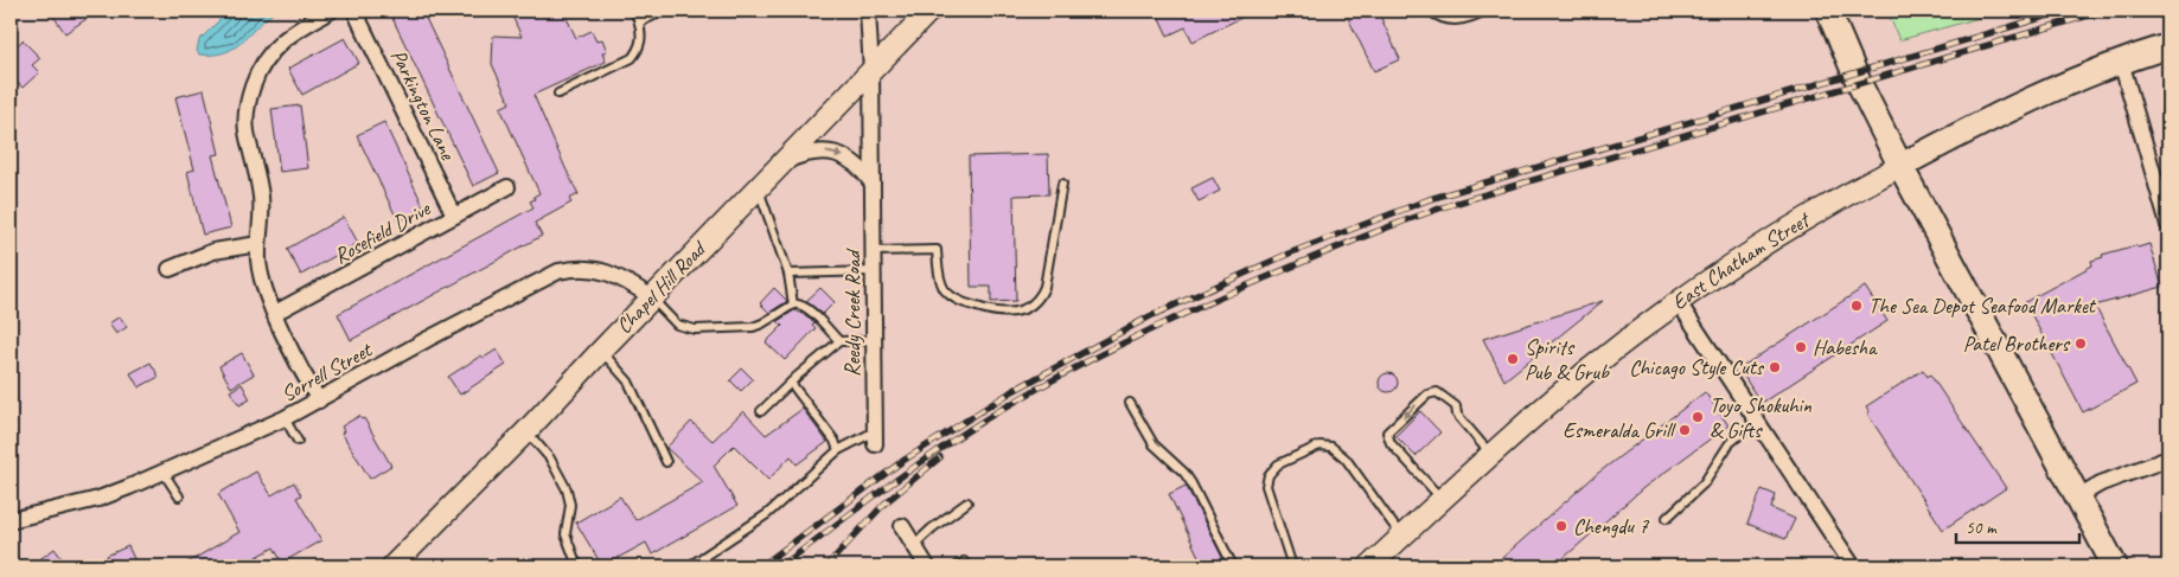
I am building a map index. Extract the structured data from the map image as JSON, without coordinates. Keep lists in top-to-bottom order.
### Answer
{
  "streets": {
    "main road": ["East Chatham Street", "Chapel Hill Road"],
    "street": [
      "Parkington Lane",
      "Rosefield Drive",
      "Reedy Creek Road",
      "Sorrell Street"
    ]
  },
  "crossings": [
    ["Parkington Lane", "Rosefield Drive"],
    ["Chapel Hill Road", "Reedy Creek Road"],
    ["Chapel Hill Road", "Sorrell Street"]
  ],
  "places": [
    "The Sea Depot Seafood Market",
    "Patel Brothers",
    "Habesha",
    "Spirits Pub & Grub",
    "Chicago Style Cuts",
    "Toyo Shokuhin & Gifts",
    "Esmeralda Grill",
    "Chengdu 7"
  ],
  "scale_bar": "50 m"
}
